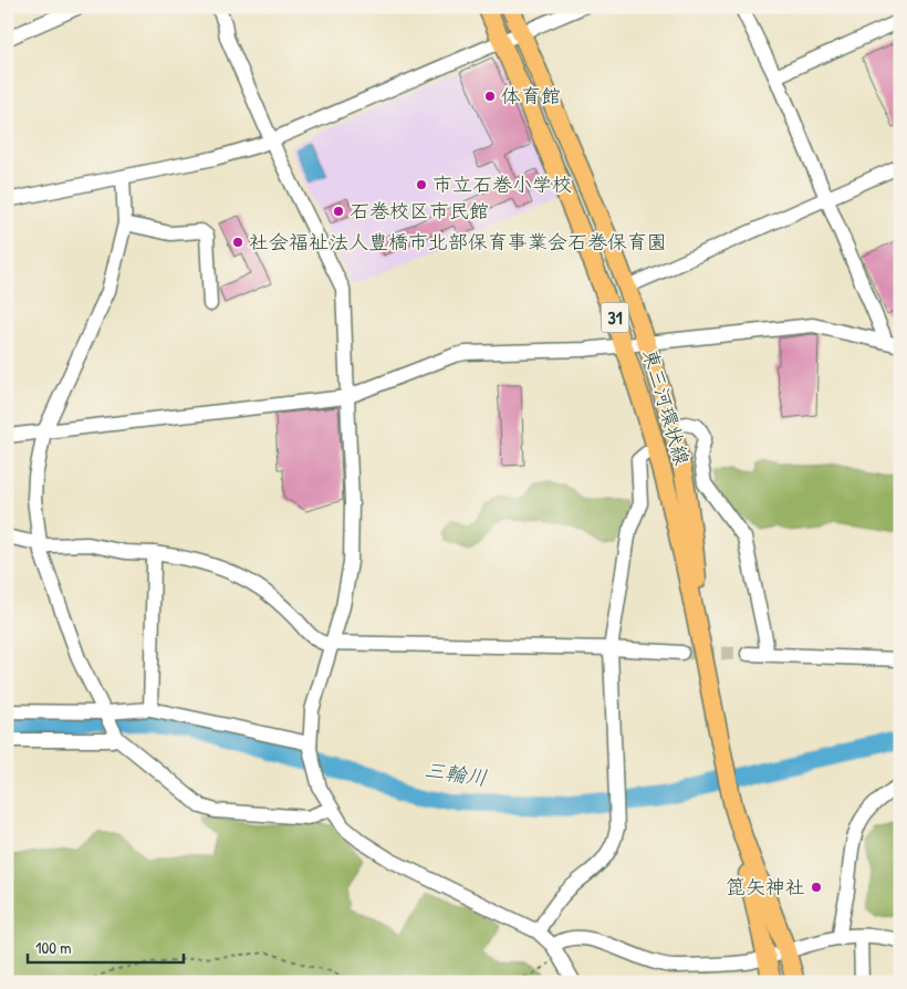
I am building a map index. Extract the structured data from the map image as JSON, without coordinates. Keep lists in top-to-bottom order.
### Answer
{
  "streets": {
    "main road": ["31", "東三河環状線"]
  },
  "water": ["三輪川"],
  "places": [
    "体育館",
    "市立石巻小学校",
    "石巻校区市民館",
    "社会福祉法人豊橋市北部保育事業会石巻保育園",
    "箆矢神社"
  ],
  "scale_bar": "100 m"
}
